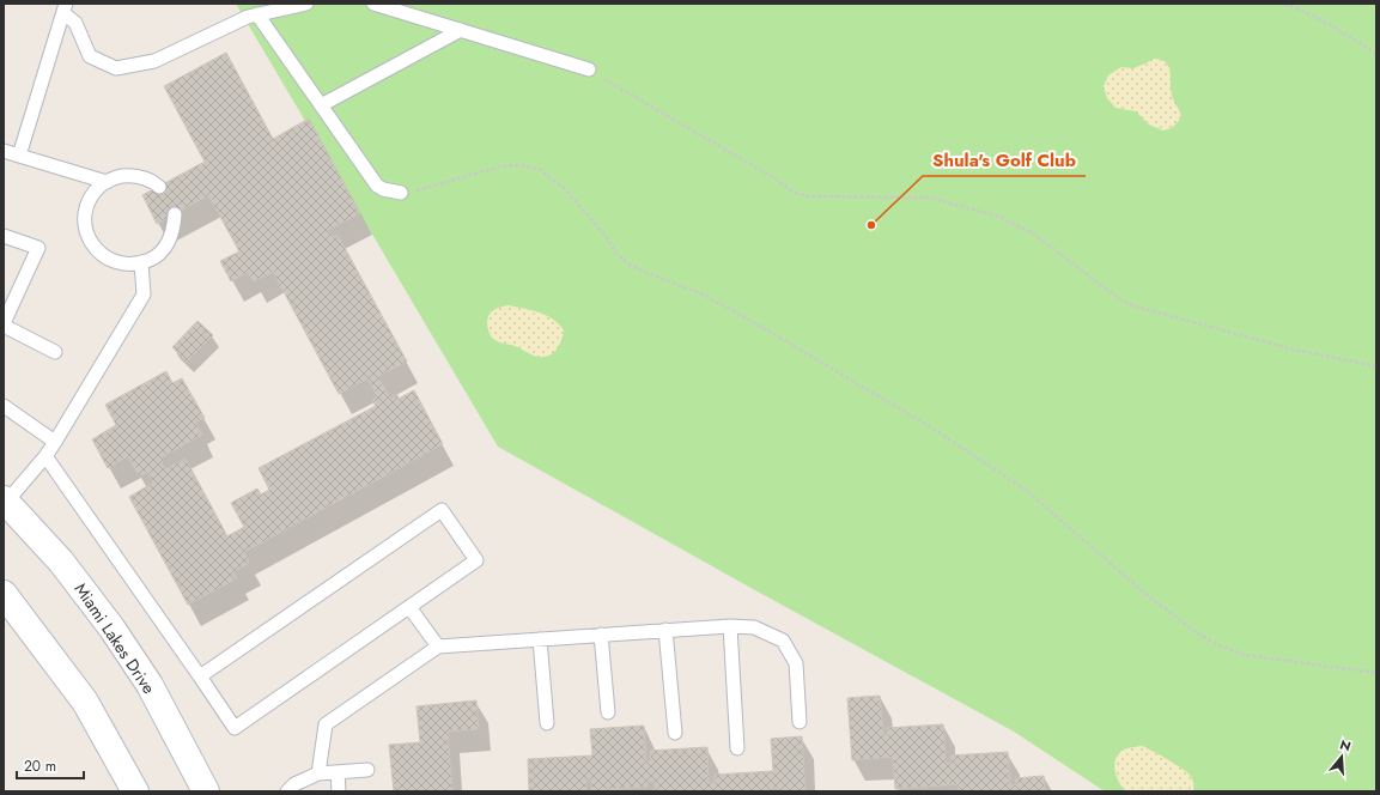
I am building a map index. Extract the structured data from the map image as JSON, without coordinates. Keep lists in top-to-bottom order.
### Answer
{
  "streets": {
    "main road": ["Miami Lakes Drive"]
  },
  "places": ["Shula's Golf Club"],
  "scale_bar": "20 m",
  "north": "top"
}
